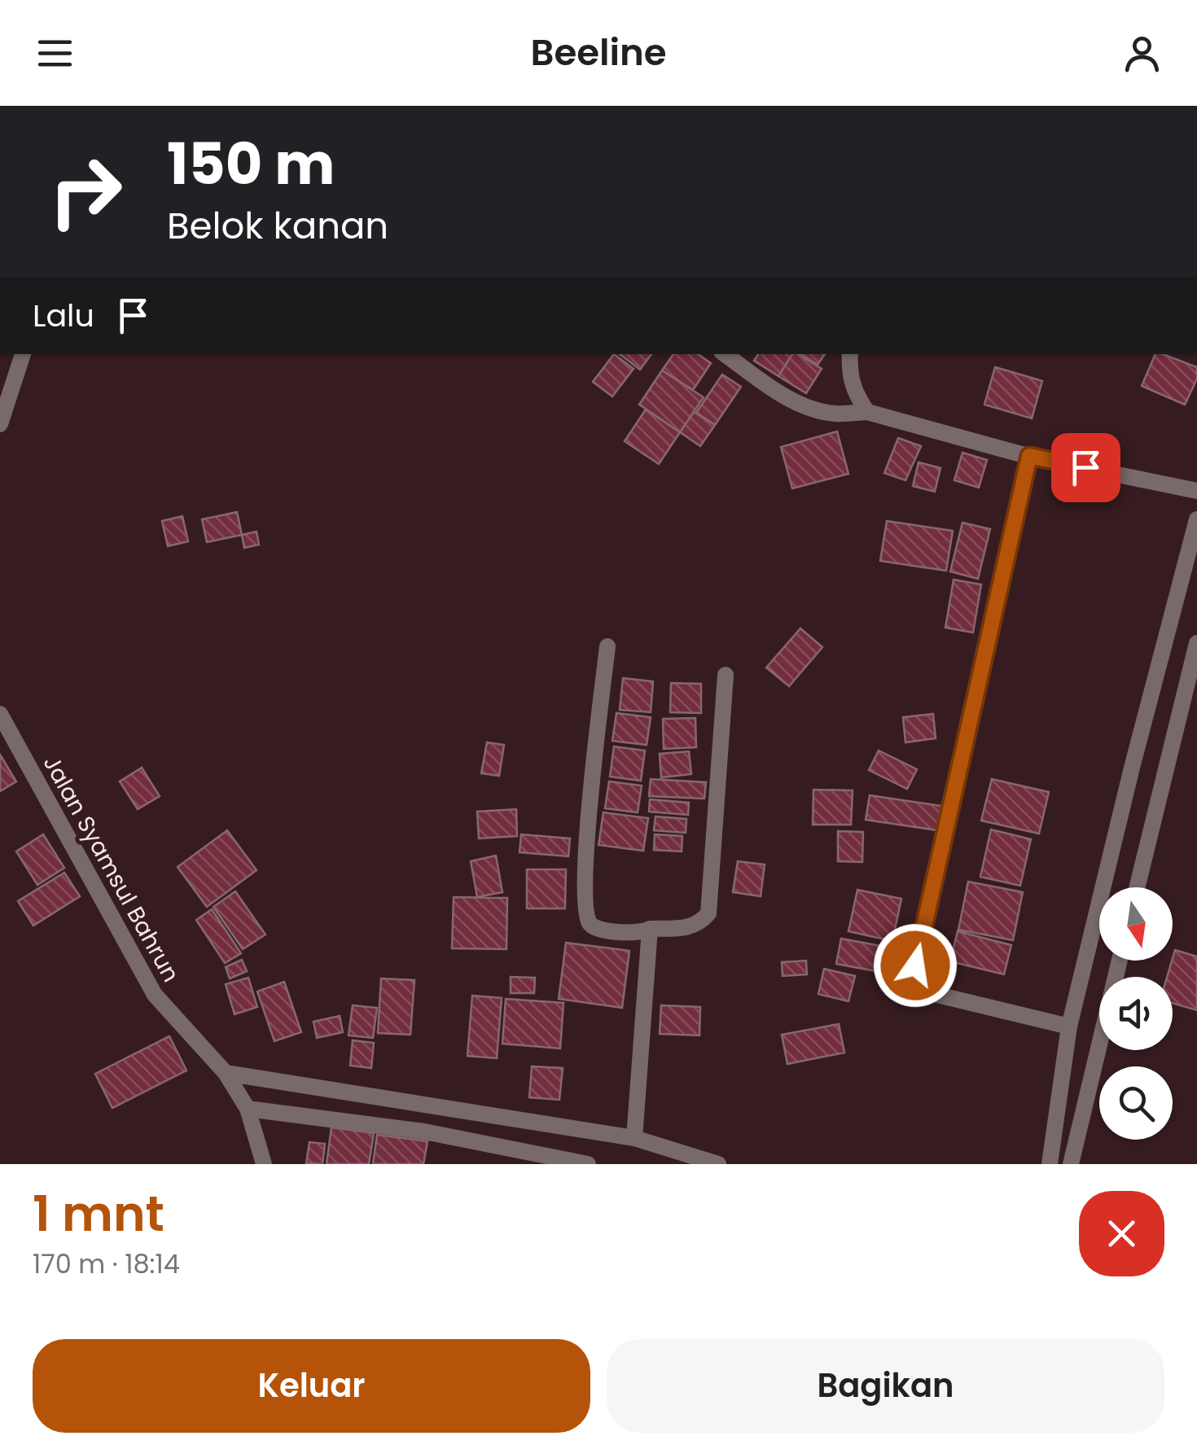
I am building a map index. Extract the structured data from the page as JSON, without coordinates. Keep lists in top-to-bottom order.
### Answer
{
  "streets": {
    "street": ["Jalan Syamsul Bahrun"]
  },
  "north": "bottom",
  "page": {
    "header": "Beeline",
    "turn": ["150 m", "Belok kanan"],
    "then": "Lalu",
    "heading": ["1 mnt", "170 m · 18:14"],
    "buttons": ["Keluar", "Bagikan"]
  }
}
